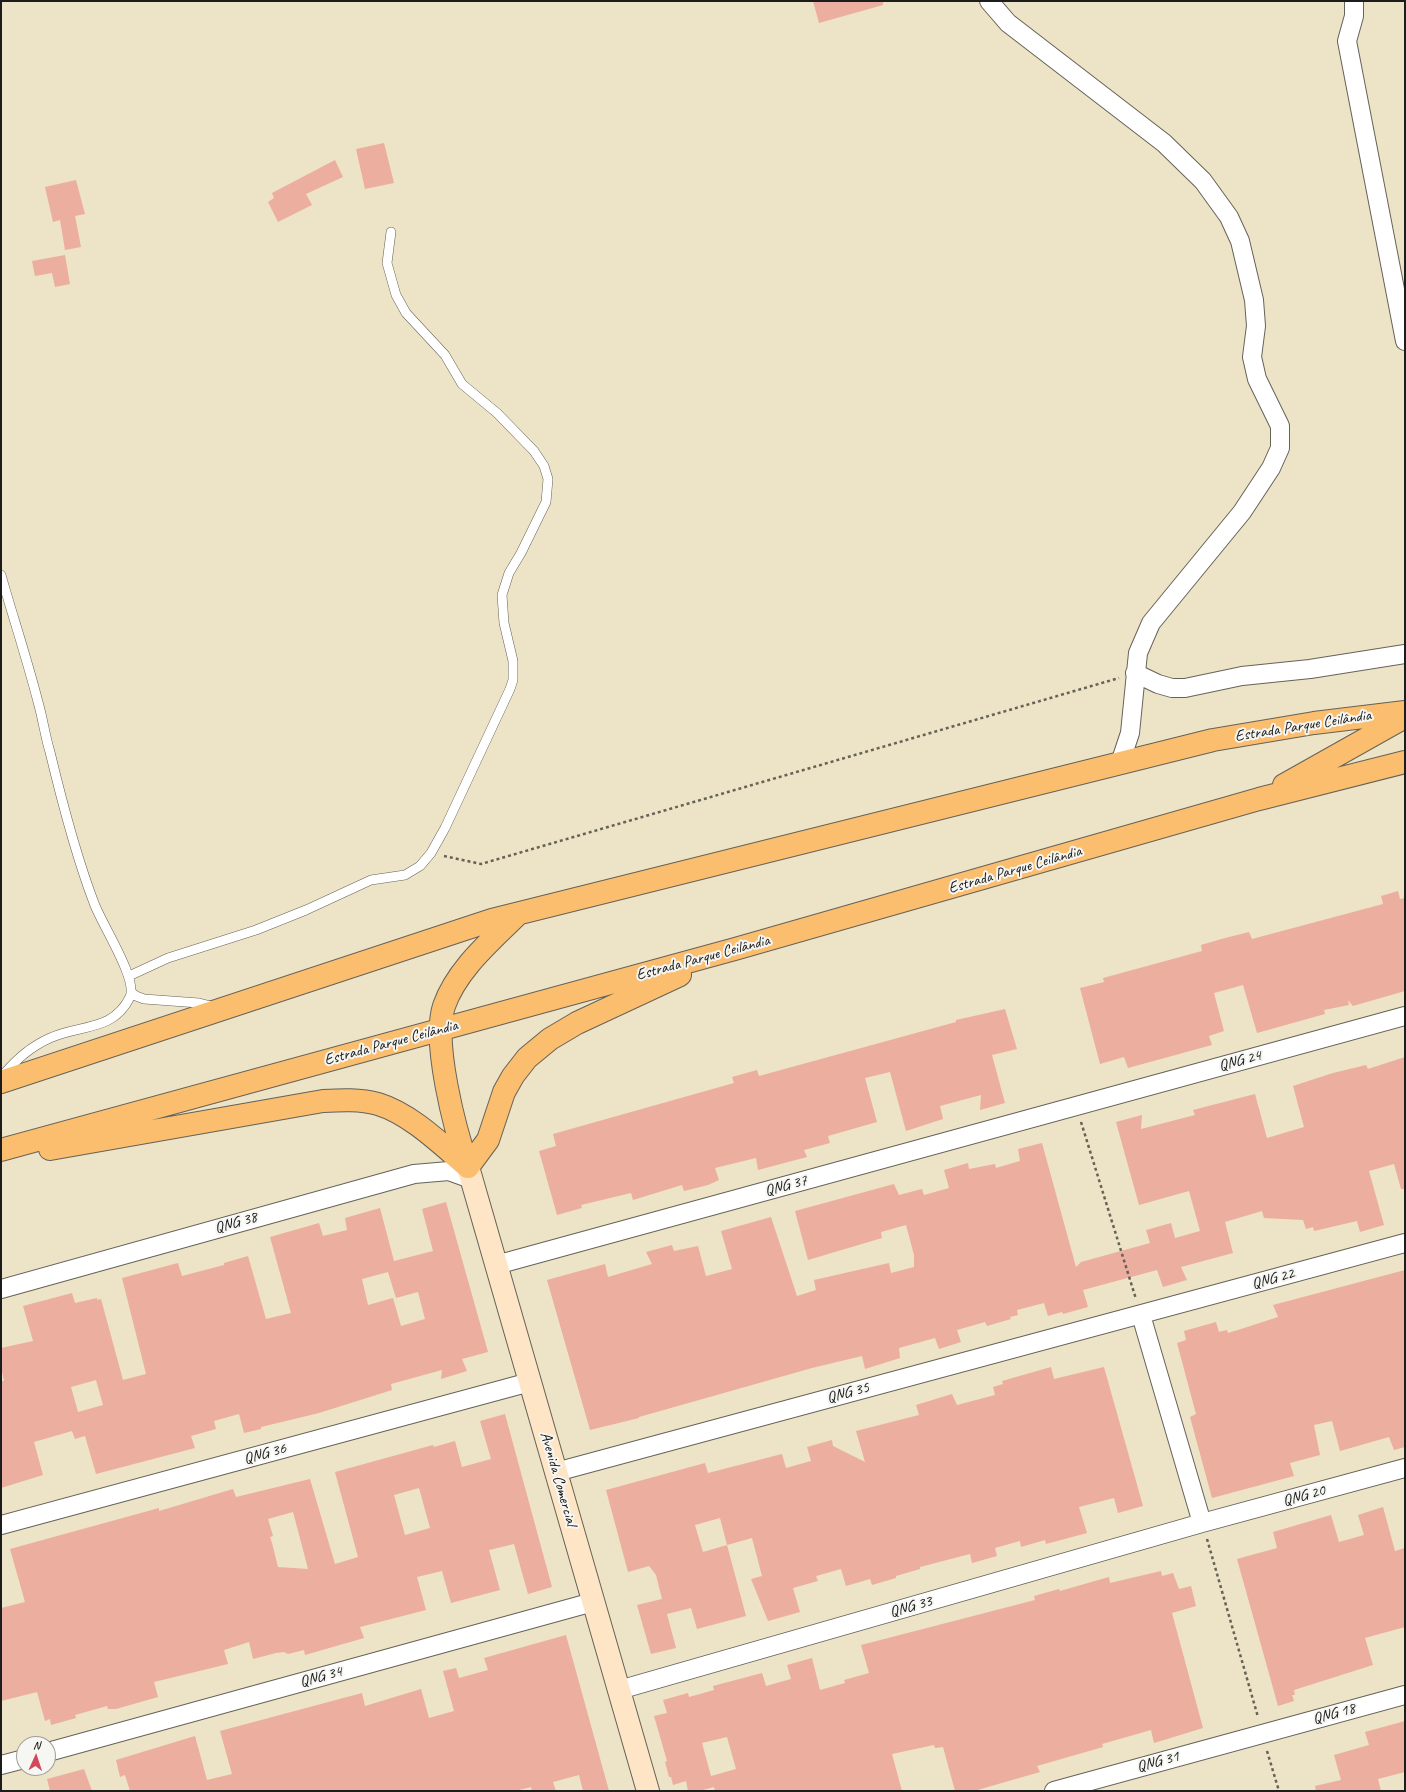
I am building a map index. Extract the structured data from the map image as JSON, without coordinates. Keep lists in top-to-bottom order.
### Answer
{
  "streets": {
    "highway": ["Estrada Parque Ceilândia"],
    "main road": ["Avenida Comercial"],
    "street": [
      "QNG 24",
      "QNG 37",
      "QNG 38",
      "QNG 22",
      "QNG 35",
      "QNG 36",
      "QNG 20",
      "QNG 33",
      "QNG 34",
      "QNG 18",
      "QNG 31"
    ]
  },
  "crossings": [
    ["QNG 24", "QNG 37"],
    ["QNG 37", "Avenida Comercial"],
    ["QNG 38", "Avenida Comercial"],
    ["QNG 22", "QNG 35"],
    ["QNG 35", "Avenida Comercial"],
    ["QNG 36", "Avenida Comercial"],
    ["Avenida Comercial", "QNG 33"],
    ["Avenida Comercial", "QNG 34"],
    ["QNG 20", "QNG 33"],
    ["QNG 18", "QNG 31"]
  ],
  "north": "top"
}
